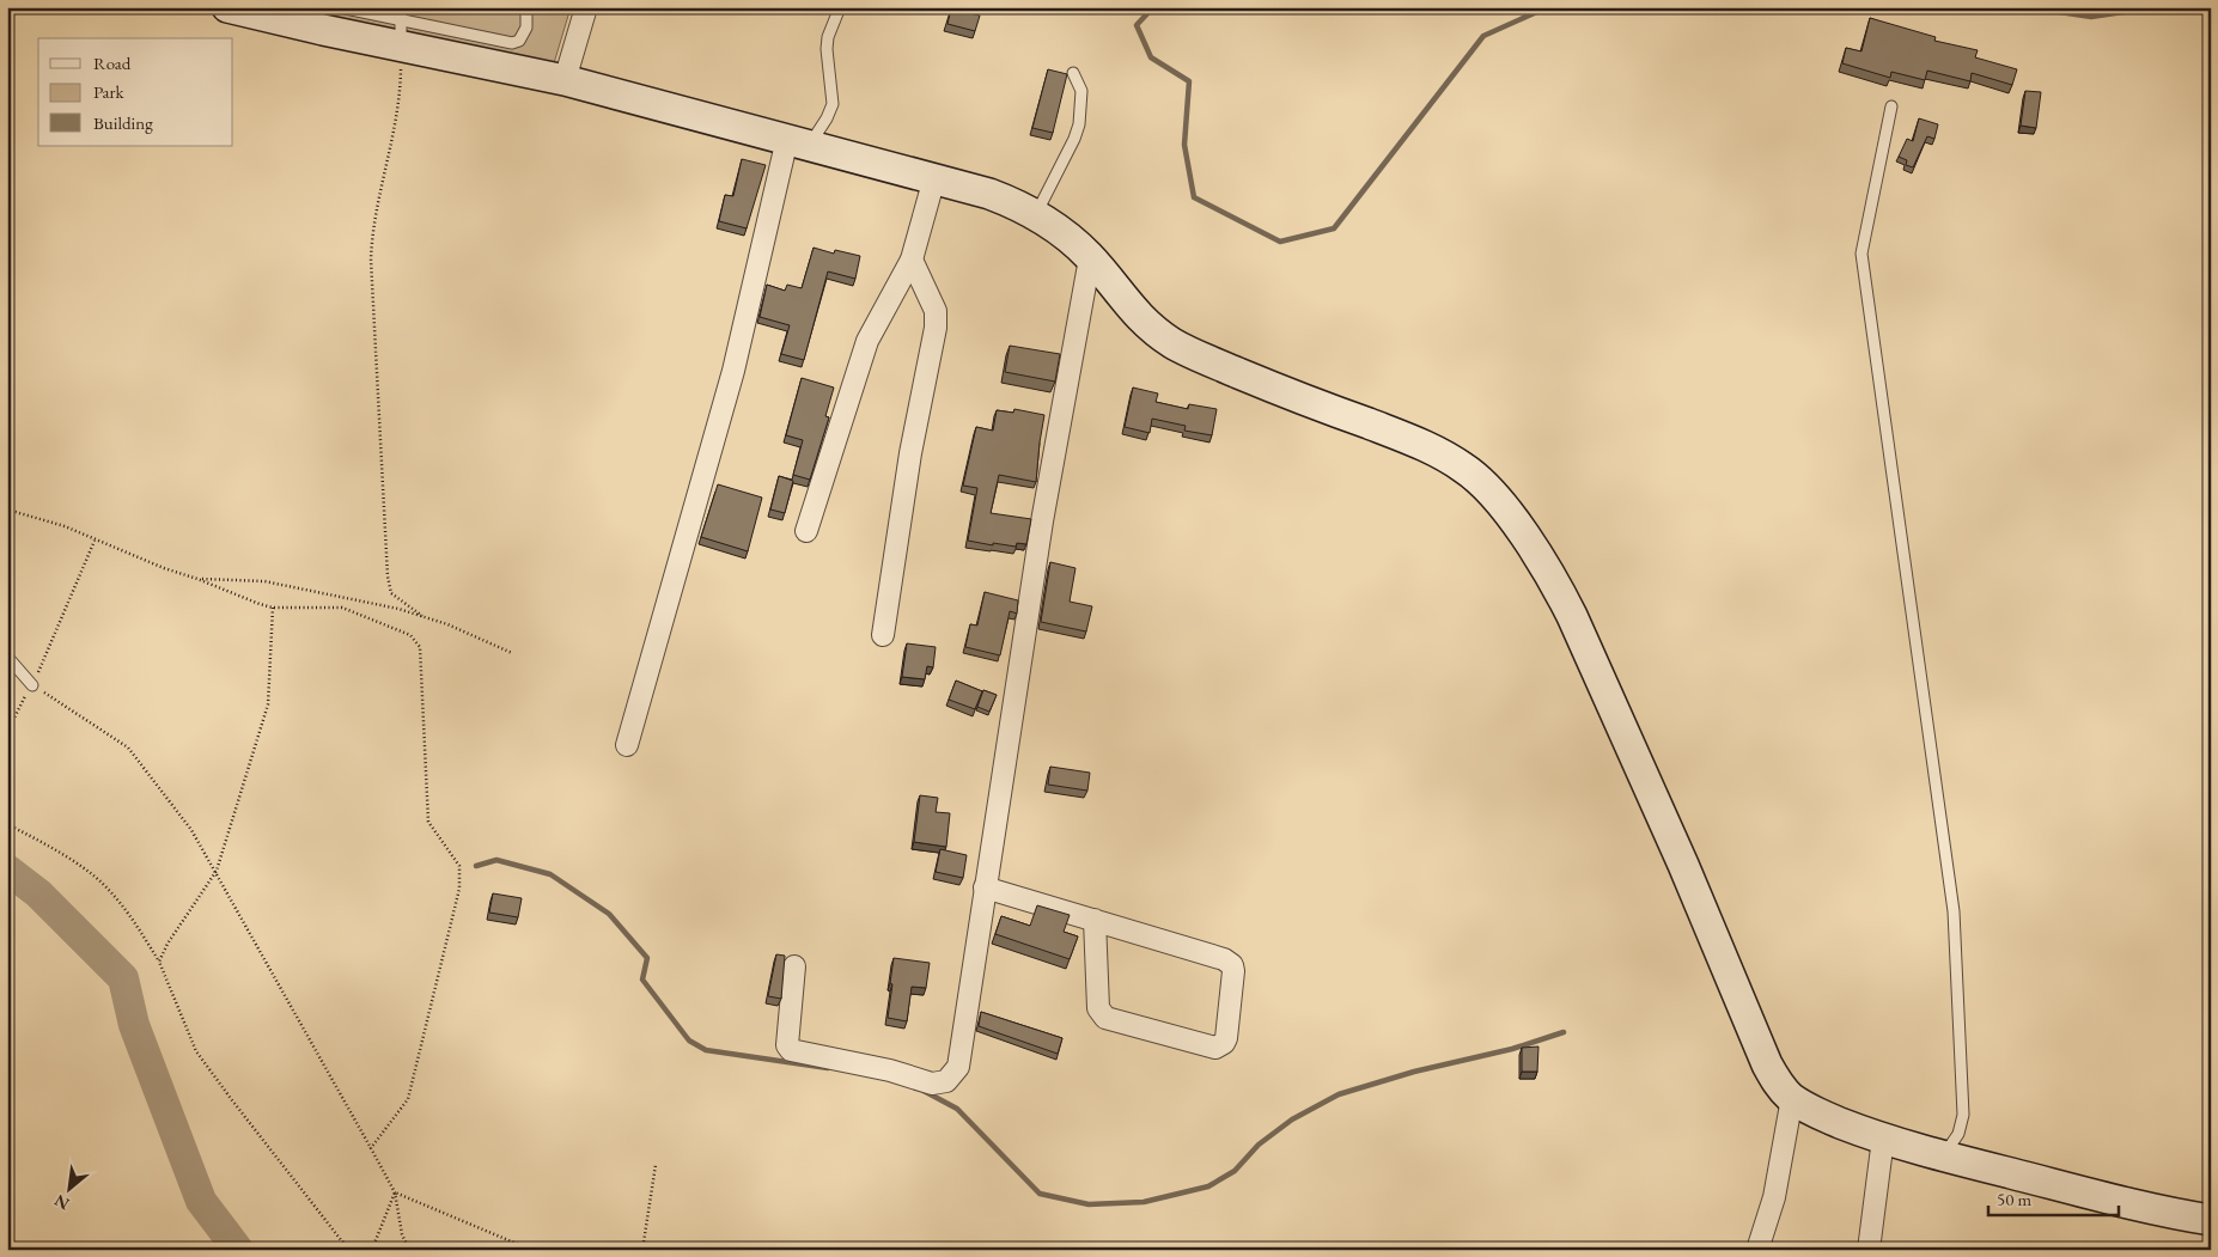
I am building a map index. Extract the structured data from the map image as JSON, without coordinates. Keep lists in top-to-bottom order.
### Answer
{
  "legend": ["Road", "Park", "Building"],
  "scale_bar": "50 m",
  "north": "bottom left"
}
